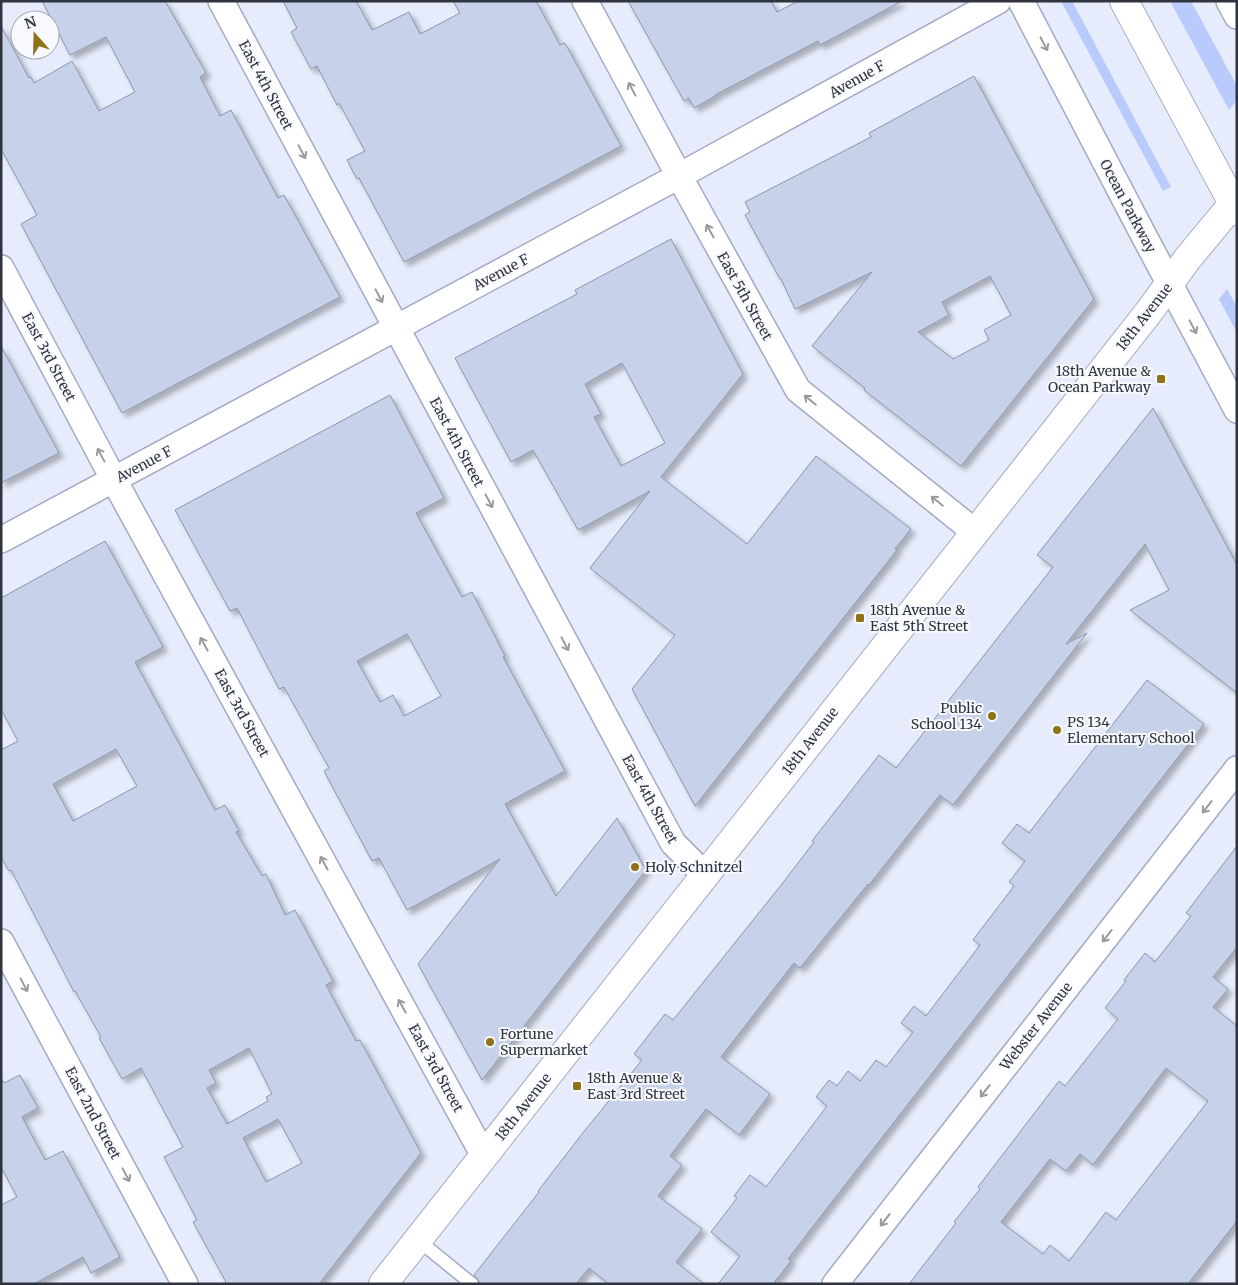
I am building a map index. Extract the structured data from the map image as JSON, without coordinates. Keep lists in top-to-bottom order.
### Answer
{
  "streets": {
    "street": [
      "Avenue F",
      "East 4th Street",
      "Ocean Parkway",
      "East 5th Street",
      "18th Avenue",
      "East 3rd Street",
      "Webster Avenue",
      "East 2nd Street"
    ]
  },
  "crossings": [
    ["Avenue F", "East 4th Street"],
    ["Avenue F", "East 5th Street"],
    ["Avenue F", "East 3rd Street"],
    ["East 4th Street", "18th Avenue"],
    ["Ocean Parkway", "18th Avenue"],
    ["East 5th Street", "18th Avenue"],
    ["18th Avenue", "East 3rd Street"]
  ],
  "one_way": [
    "East 4th Street",
    "East 5th Street",
    "East 3rd Street",
    "Webster Avenue",
    "East 2nd Street"
  ],
  "places": {
    "transit": ["18th Avenue & Ocean Parkway", "18th Avenue & East 5th Street", "18th Avenue & East 3rd Street"],
    "other": [
      "Public School 134",
      "PS 134 Elementary School",
      "Holy Schnitzel",
      "Fortune Supermarket"
    ]
  },
  "north": "top"
}
